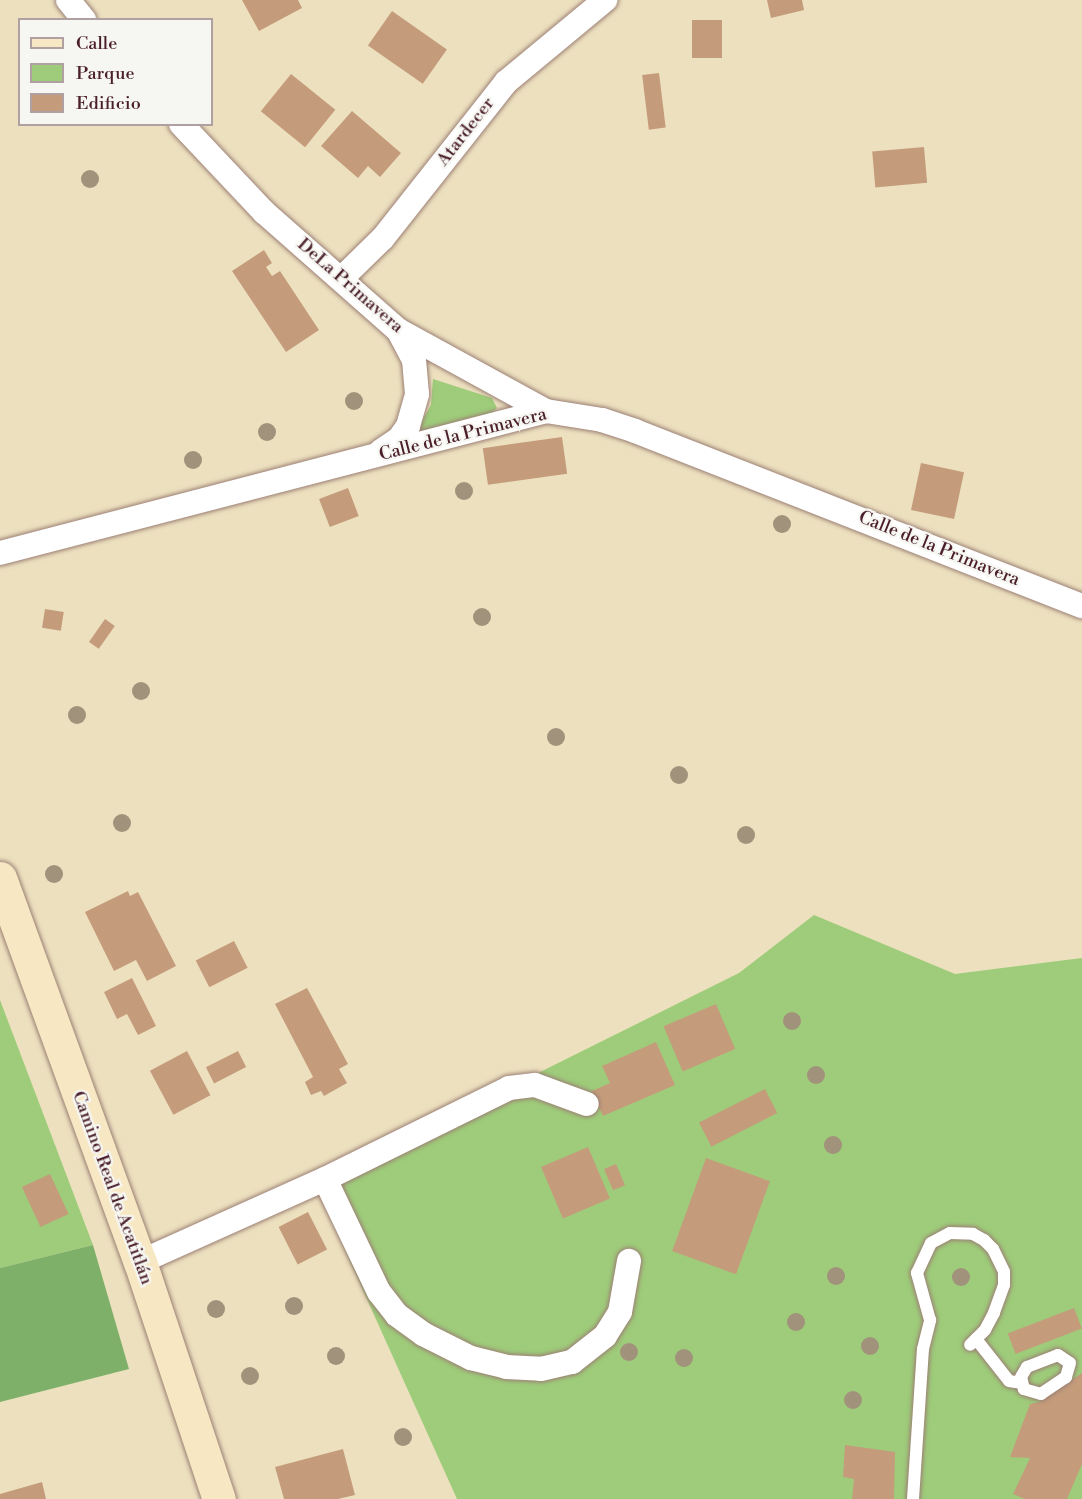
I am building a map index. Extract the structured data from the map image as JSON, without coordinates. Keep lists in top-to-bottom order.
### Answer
{
  "streets": {
    "main road": ["Camino Real de Acatitlán"],
    "street": ["Atardecer", "DeLa Primavera", "Calle de la Primavera"]
  },
  "crossings": [
    ["Atardecer", "DeLa Primavera"],
    ["DeLa Primavera", "Calle de la Primavera"]
  ],
  "legend": ["Calle", "Parque", "Edificio"]
}
